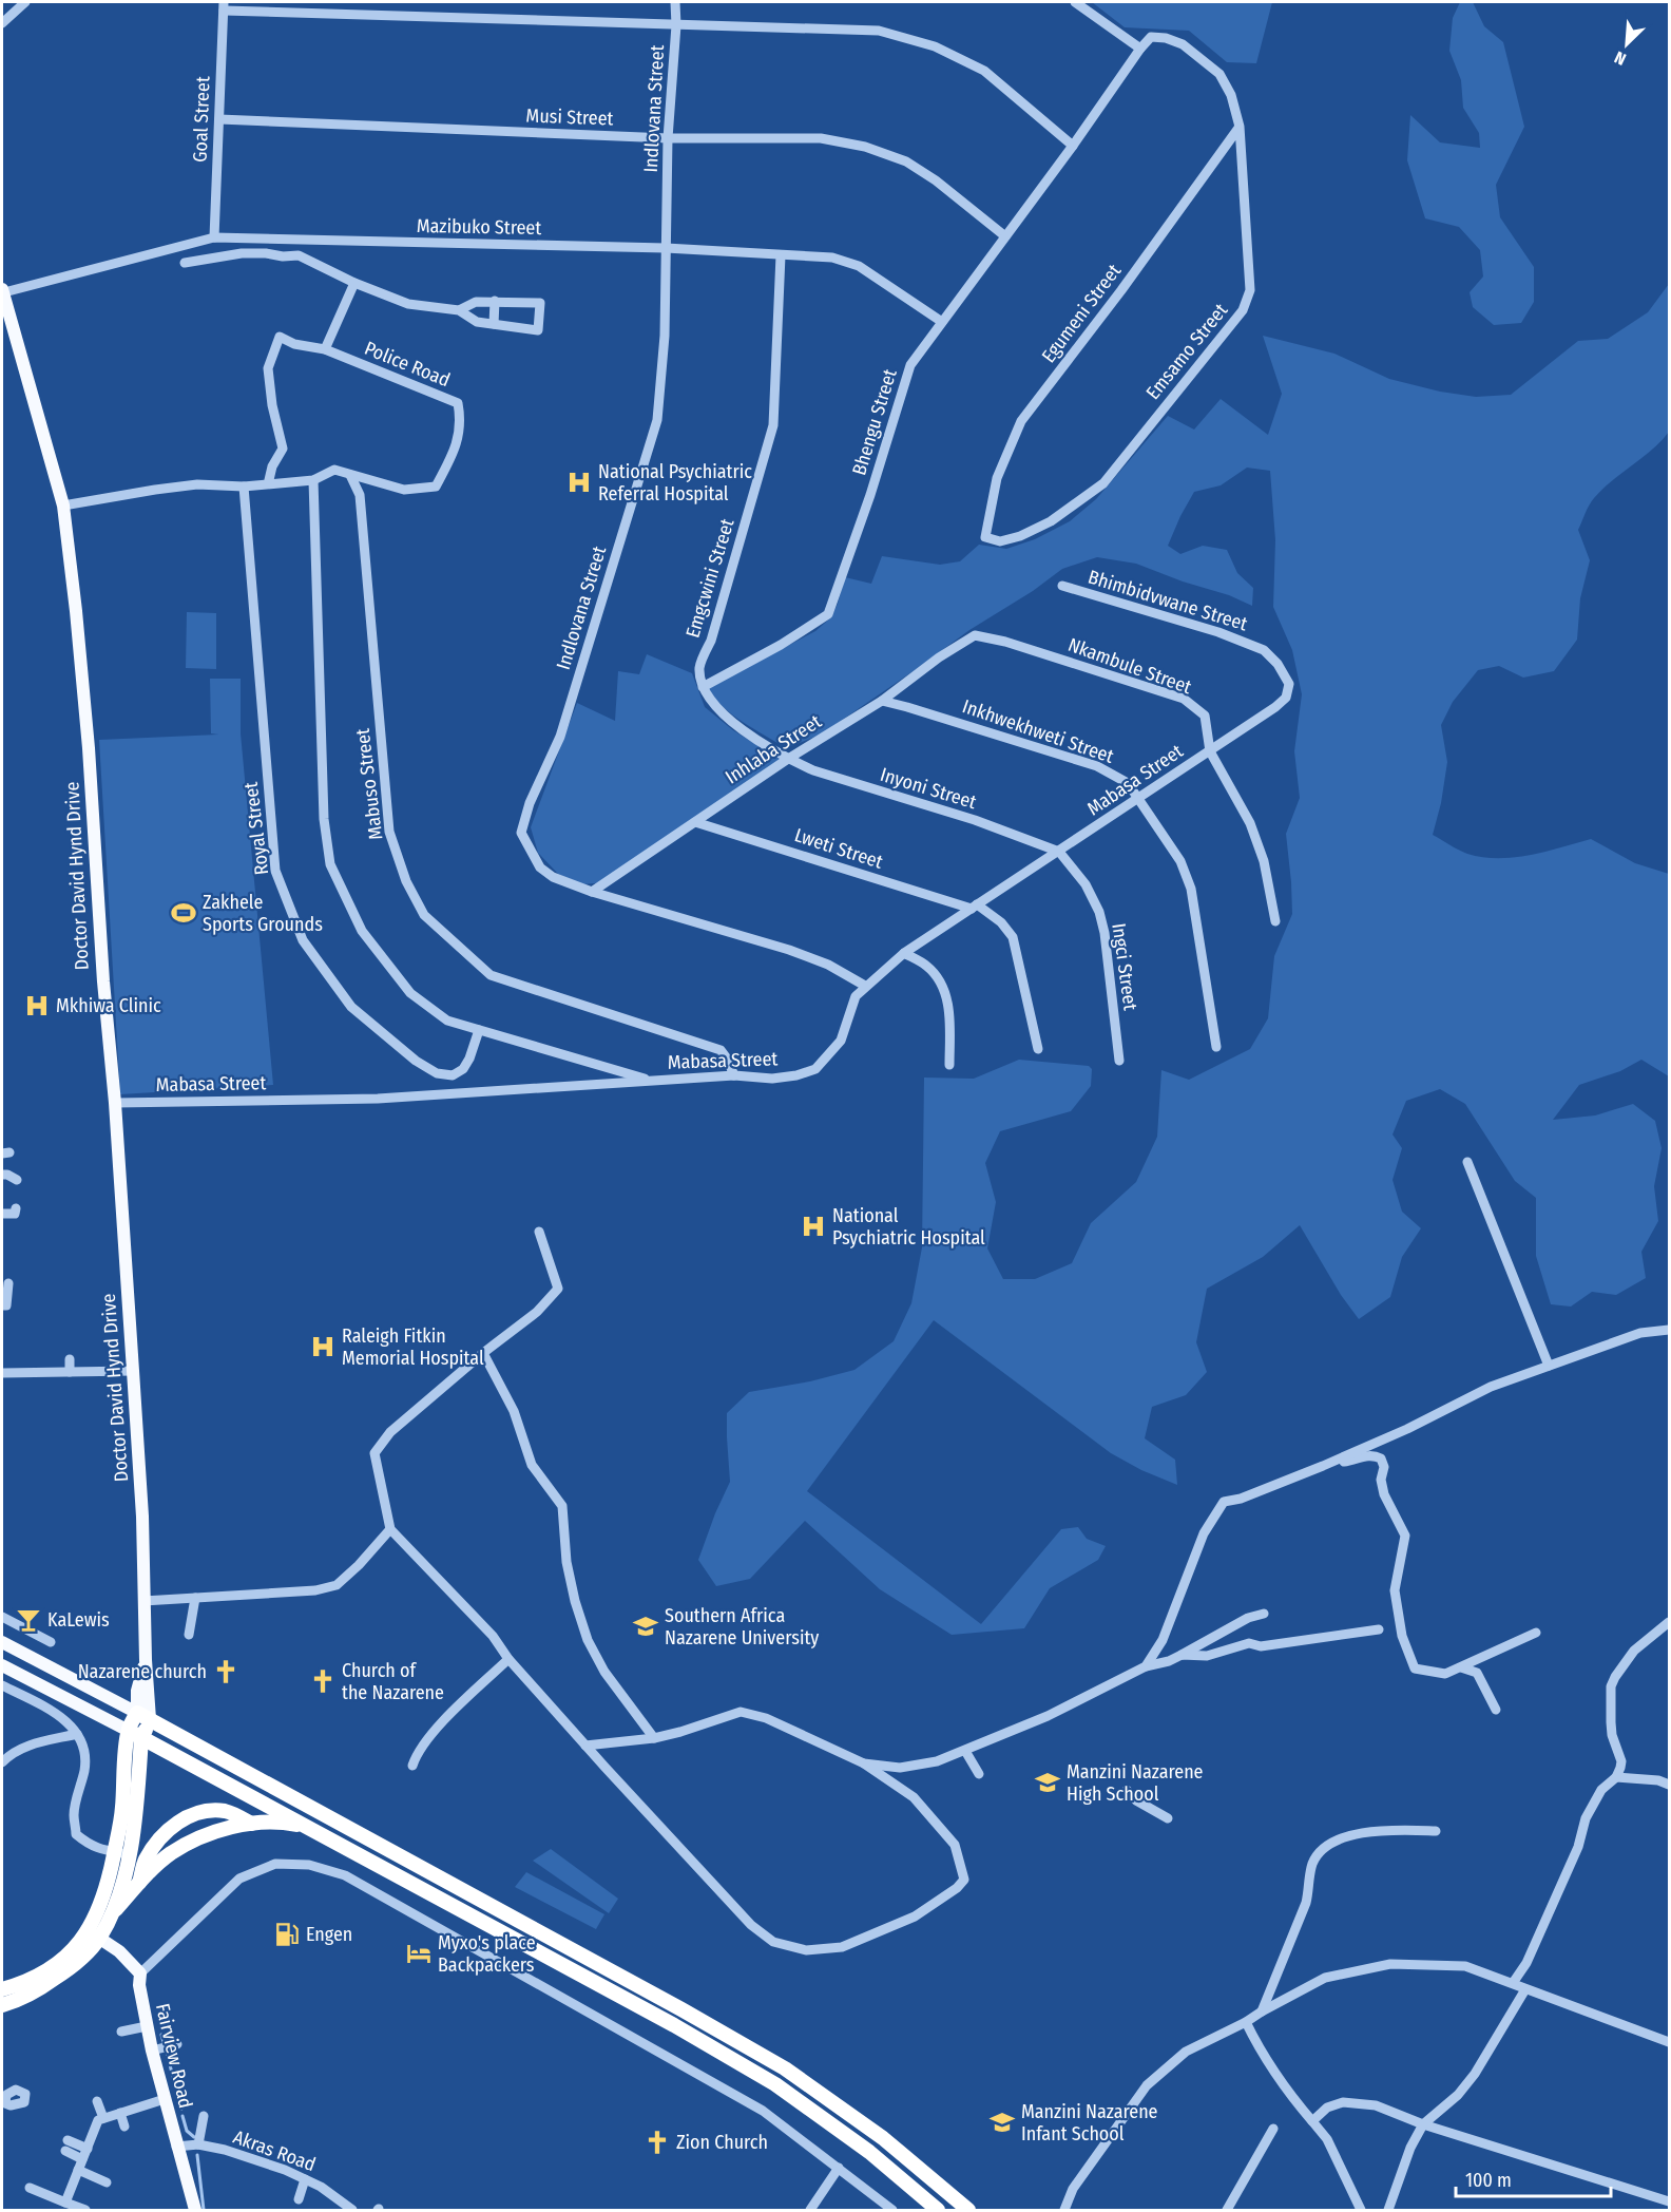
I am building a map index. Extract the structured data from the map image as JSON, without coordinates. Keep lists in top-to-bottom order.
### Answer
{
  "streets": {
    "main road": ["Doctor David Hynd Drive", "Fairview Road"],
    "street": [
      "Indlovana Street",
      "Musi Street",
      "Goal Street",
      "Mazibuko Street",
      "Egumeni Street",
      "Emsamo Street",
      "Police Road",
      "Bhengu Street",
      "Emgcwini Street",
      "Bhimbidvwane Street",
      "Nkambule Street",
      "Inkhwekhweti Street",
      "Inhlaba Street",
      "Mabasa Street",
      "Mabuso Street",
      "Inyoni Street",
      "Royal Street",
      "Lweti Street",
      "Ingci Street",
      "Akras Road"
    ]
  },
  "crossings": [
    ["Indlovana Street", "Musi Street"],
    ["Indlovana Street", "Mazibuko Street"],
    ["Indlovana Street", "Inhlaba Street"],
    ["Indlovana Street", "Mabasa Street"],
    ["Musi Street", "Goal Street"],
    ["Musi Street", "Bhengu Street"],
    ["Goal Street", "Mazibuko Street"],
    ["Mazibuko Street", "Bhengu Street"],
    ["Mazibuko Street", "Emgcwini Street"],
    ["Mazibuko Street", "Doctor David Hynd Drive"],
    ["Egumeni Street", "Emsamo Street"],
    ["Emsamo Street", "Bhengu Street"],
    ["Police Road", "Mabuso Street"],
    ["Police Road", "Royal Street"],
    ["Police Road", "Doctor David Hynd Drive"],
    ["Bhengu Street", "Emgcwini Street"],
    ["Bhimbidvwane Street", "Nkambule Street"],
    ["Bhimbidvwane Street", "Mabasa Street"],
    ["Nkambule Street", "Inhlaba Street"],
    ["Nkambule Street", "Mabasa Street"],
    ["Inkhwekhweti Street", "Inhlaba Street"],
    ["Inkhwekhweti Street", "Mabasa Street"],
    ["Inhlaba Street", "Inyoni Street"],
    ["Inhlaba Street", "Lweti Street"],
    ["Mabasa Street", "Mabuso Street"],
    ["Mabasa Street", "Inyoni Street"],
    ["Mabasa Street", "Lweti Street"],
    ["Mabasa Street", "Doctor David Hynd Drive"],
    ["Mabasa Street", "Ingci Street"],
    ["Inyoni Street", "Ingci Street"],
    ["Fairview Road", "Akras Road"]
  ],
  "places": {
    "hospital": [
      "National Psychiatric Referral Hospital",
      "Mkhiwa Clinic",
      "National Psychiatric Hospital",
      "Raleigh Fitkin Memorial Hospital"
    ],
    "sports": ["Zakhele Sports Grounds"],
    "bar": ["KaLewis"],
    "school or university": ["Southern Africa Nazarene University", "Manzini Nazarene High School", "Manzini Nazarene Infant School"],
    "church": ["Nazarene church", "Church of the Nazarene", "Zion Church"],
    "fuel station": ["Engen"],
    "hotel": ["Myxo's place Backpackers"]
  },
  "scale_bar": "100 m",
  "north": "bottom left"
}
